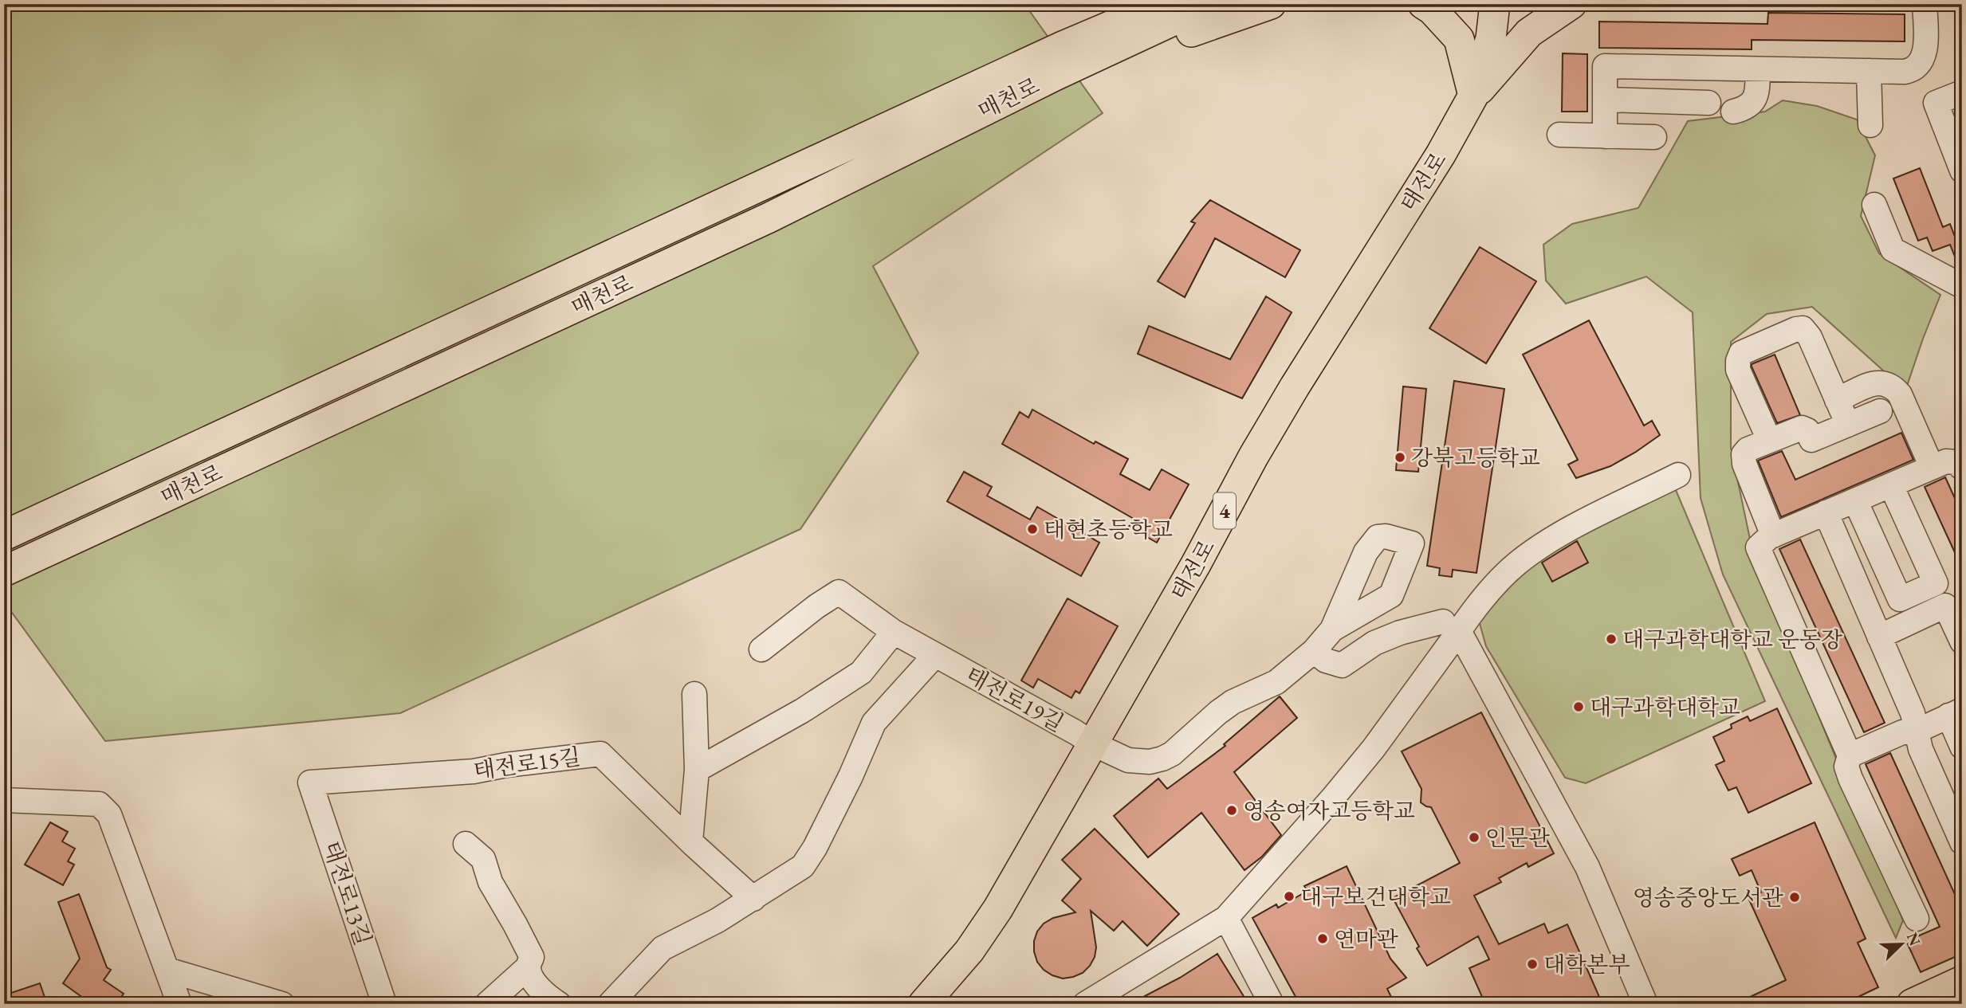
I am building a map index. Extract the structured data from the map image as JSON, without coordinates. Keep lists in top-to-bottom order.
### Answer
{
  "streets": {
    "main road": ["매천로", "태전로", "4"],
    "street": ["태전로19길", "태전로15길", "태전로13길"]
  },
  "crossings": [
    ["태전로", "태전로19길"],
    ["태전로15길", "태전로13길"]
  ],
  "places": [
    "강북고등학교",
    "태현초등학교",
    "대구과학대학교 운동장",
    "대구과학대학교",
    "영송여자고등학교",
    "인문관",
    "대구보건대학교",
    "영송중앙도서관",
    "연마관",
    "대학본부"
  ],
  "north": "top right"
}
